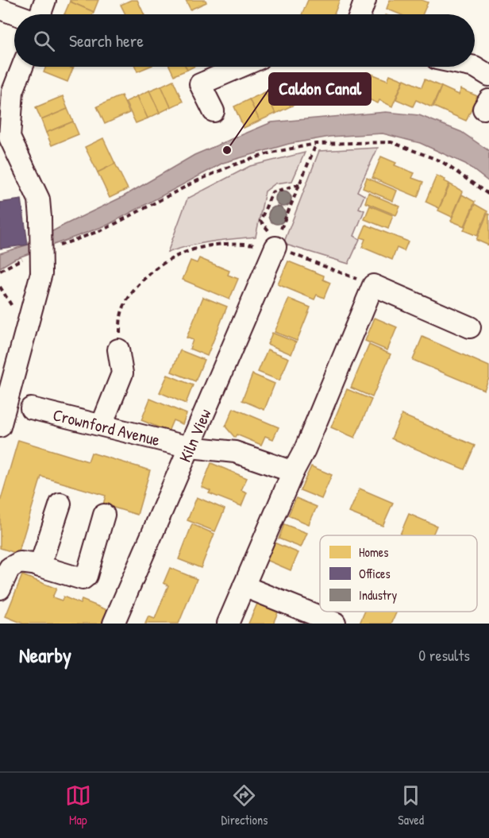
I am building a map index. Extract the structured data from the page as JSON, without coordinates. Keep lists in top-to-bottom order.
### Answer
{
  "streets": {
    "street": ["Crownford Avenue", "Kiln View"]
  },
  "crossings": [
    ["Crownford Avenue", "Kiln View"]
  ],
  "places": ["Caldon Canal"],
  "legend": ["Homes", "Offices", "Industry"],
  "page": {
    "search": "Search here",
    "heading": ["Nearby", "0 results"],
    "nav": ["Map", "Directions", "Saved"]
  }
}
